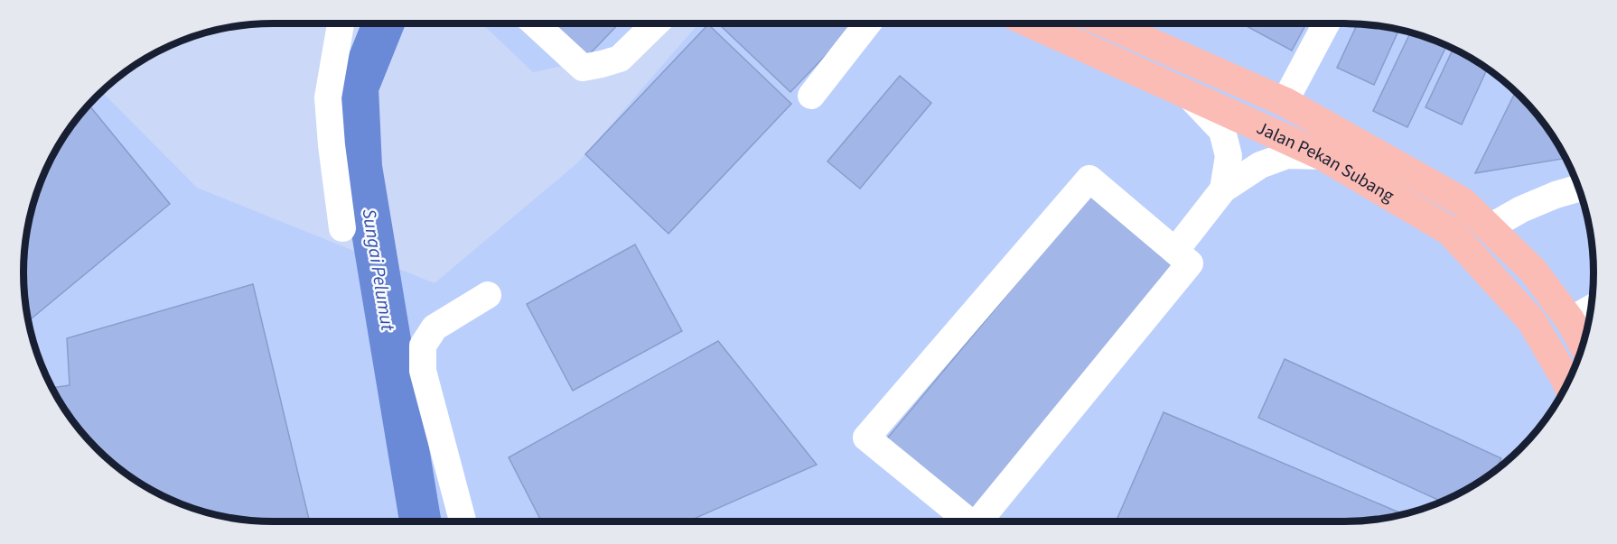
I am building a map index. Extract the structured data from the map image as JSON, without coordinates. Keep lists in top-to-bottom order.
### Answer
{
  "streets": {
    "main road": ["Jalan Pekan Subang"]
  },
  "water": ["Sungai Pelumut"]
}
